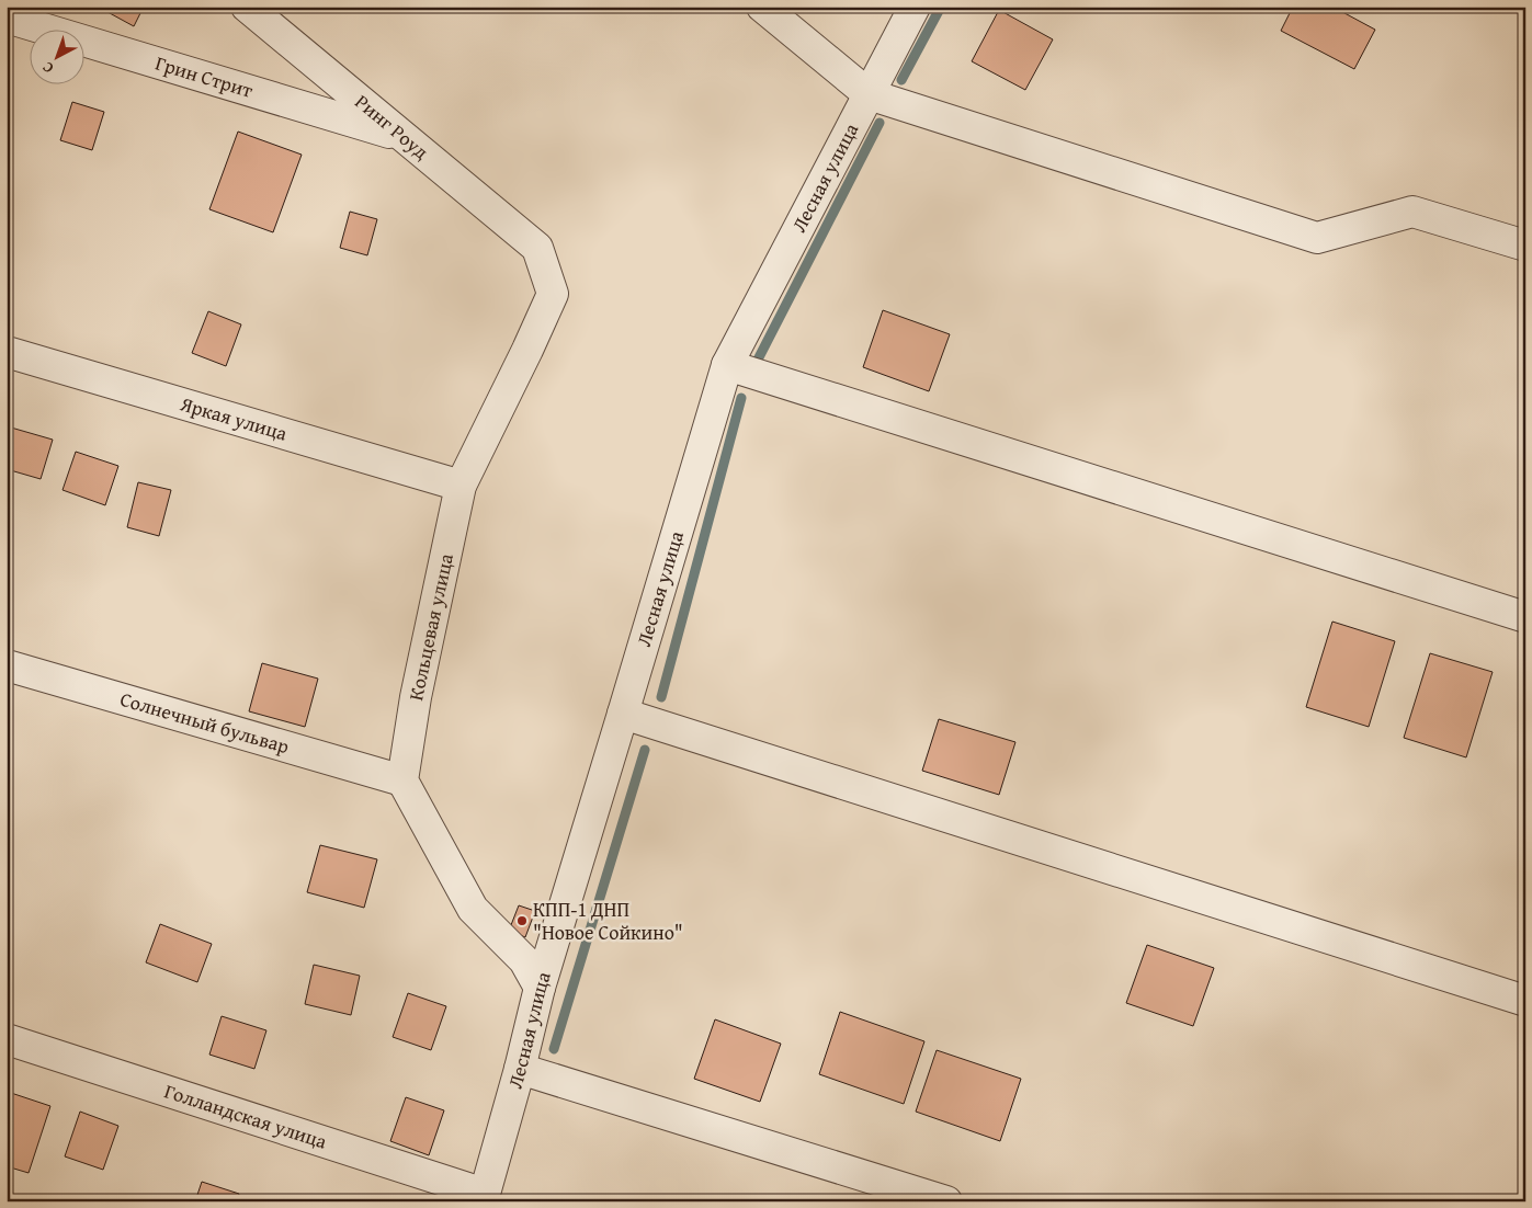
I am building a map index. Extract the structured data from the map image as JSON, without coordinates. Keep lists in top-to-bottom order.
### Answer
{
  "streets": {
    "street": [
      "Грин Стрит",
      "Ринг Роуд",
      "Лесная улица",
      "Яркая улица",
      "Кольцевая улица",
      "Солнечный бульвар",
      "Голландская улица"
    ]
  },
  "crossings": [
    ["Грин Стрит", "Ринг Роуд"],
    ["Ринг Роуд", "Кольцевая улица"],
    ["Лесная улица", "Голландская улица"],
    ["Яркая улица", "Кольцевая улица"],
    ["Кольцевая улица", "Солнечный бульвар"]
  ],
  "places": ["КПП-1 ДНП \"Новое Сойкино\""],
  "north": "bottom left"
}
